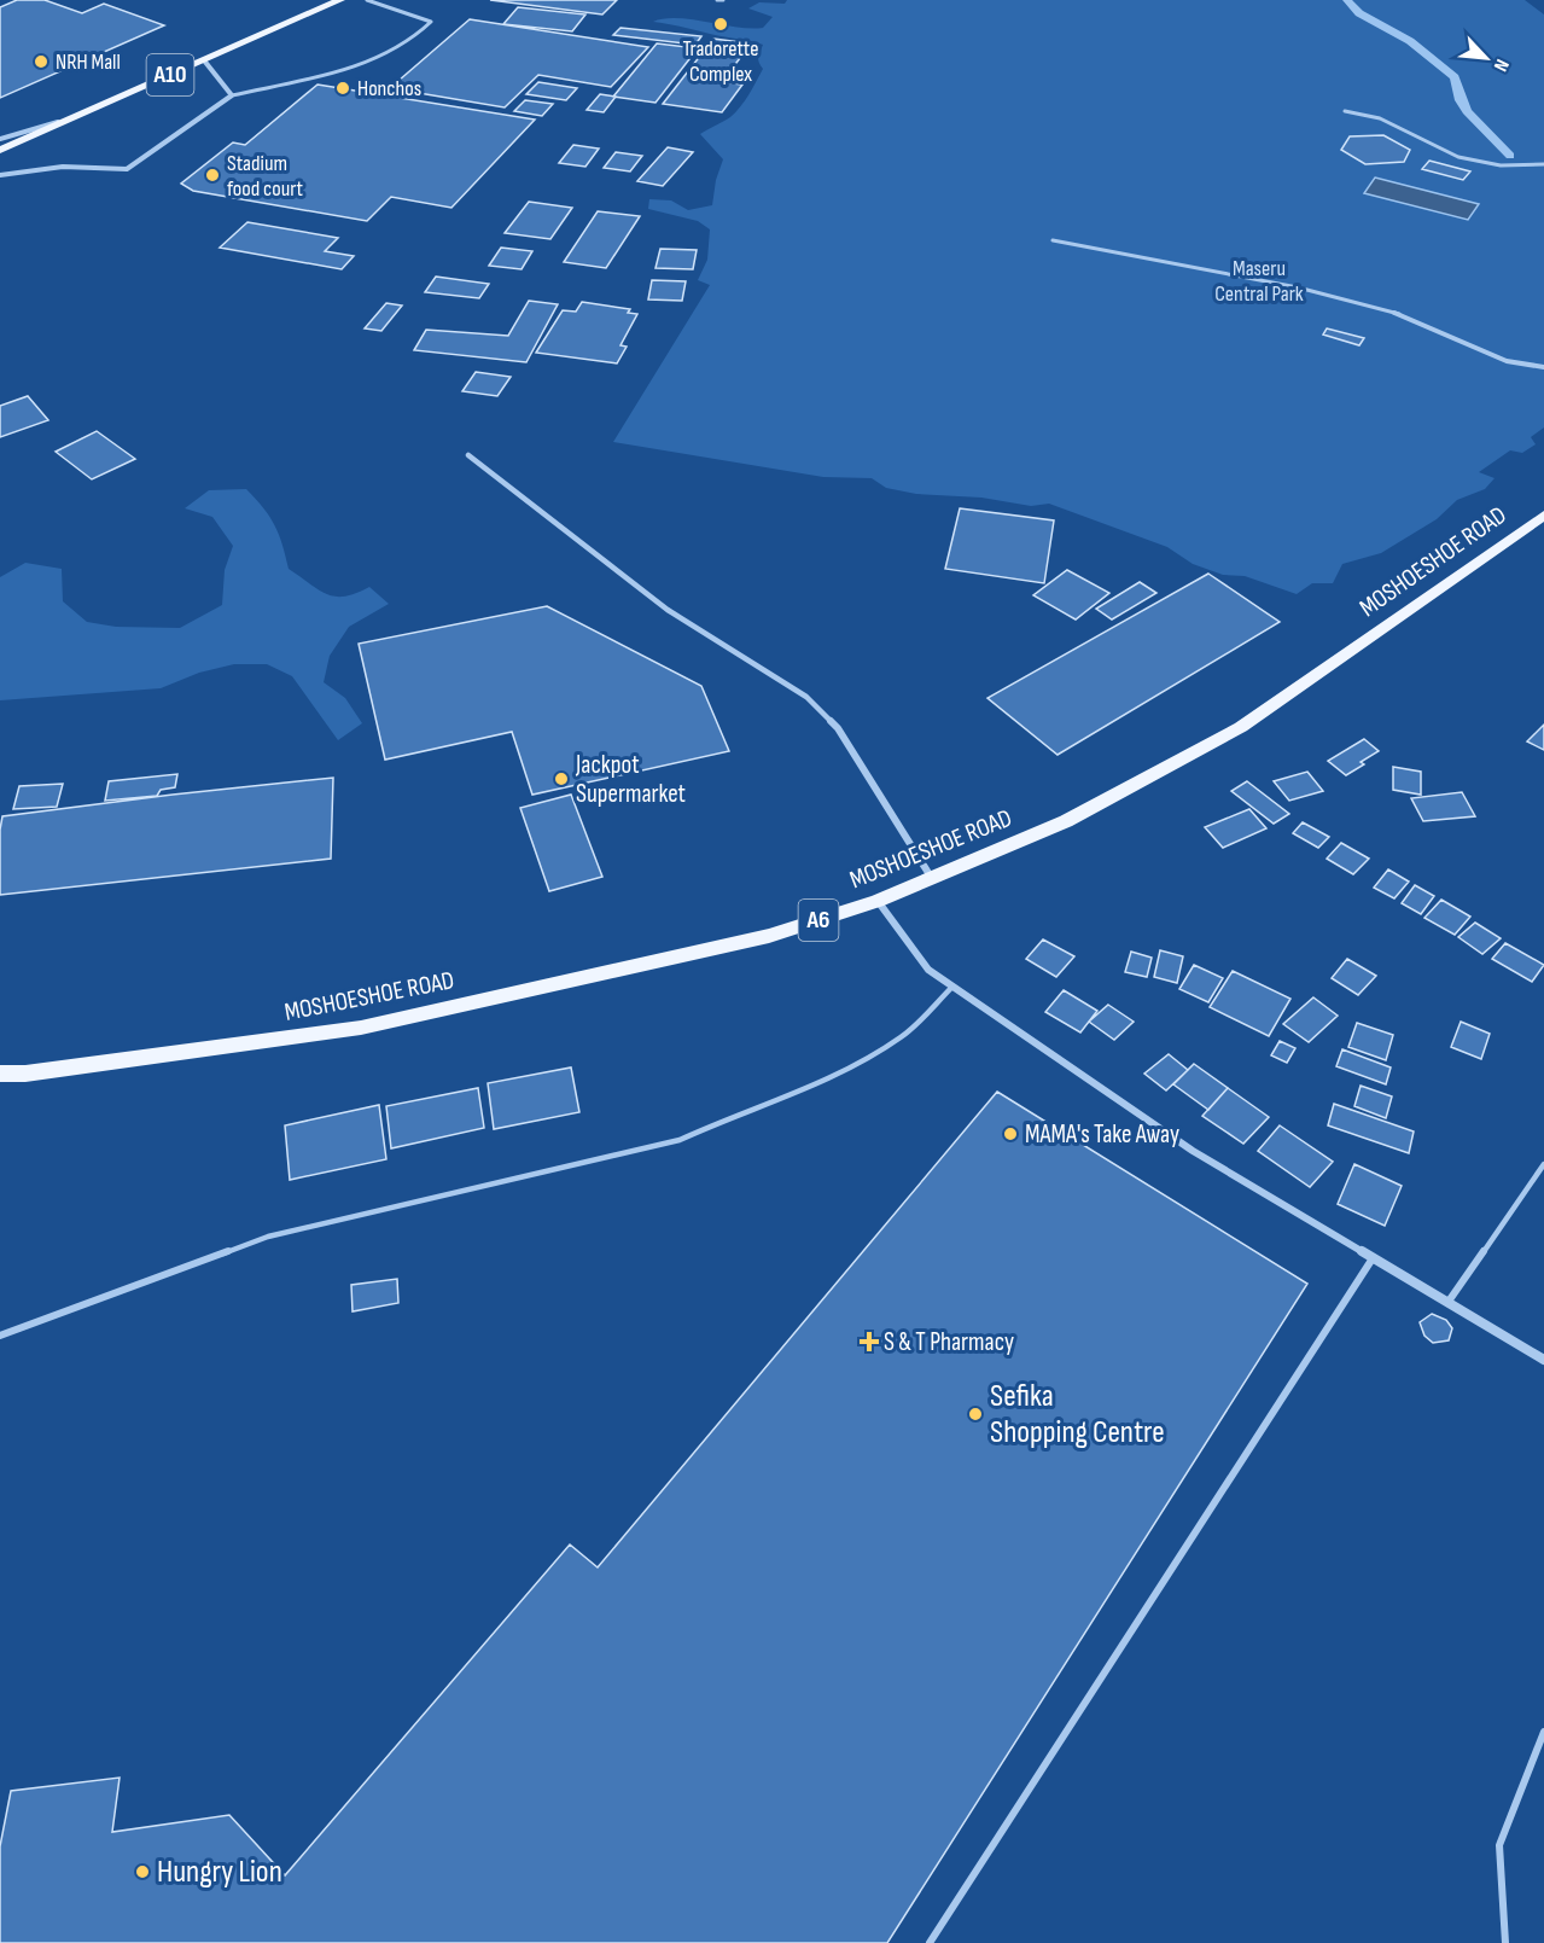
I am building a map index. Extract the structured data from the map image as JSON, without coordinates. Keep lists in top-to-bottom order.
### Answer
{
  "streets": {
    "main road": ["A10", "MOSHOESHOE ROAD", "A6"]
  },
  "parks": ["Maseru Central Park"],
  "places": {
    "other": [
      "Tradorette Complex",
      "NRH Mall",
      "Honchos",
      "Stadium food court",
      "Jackpot Supermarket",
      "MAMA's Take Away",
      "Sefika Shopping Centre",
      "Hungry Lion"
    ],
    "health": ["S & T Pharmacy"]
  },
  "north": "bottom right"
}
